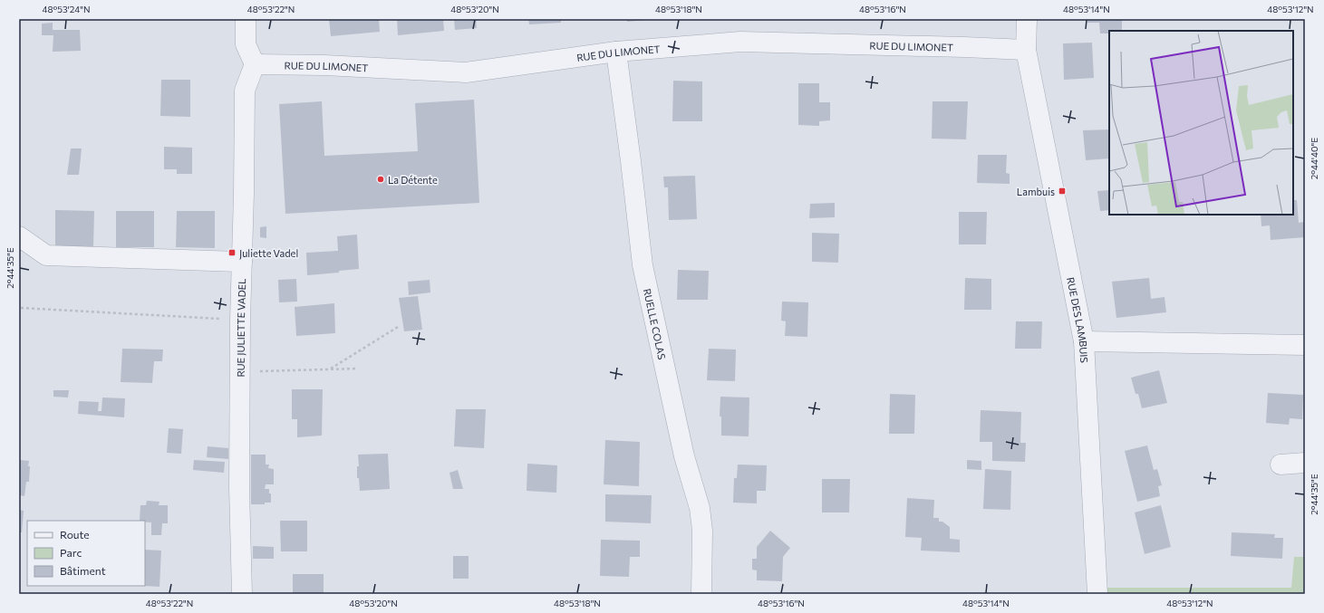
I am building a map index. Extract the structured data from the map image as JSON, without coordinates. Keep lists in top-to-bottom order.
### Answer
{
  "streets": {
    "street": [
      "RUE DU LIMONET",
      "RUE DES LAMBUIS",
      "RUELLE COLAS",
      "RUE JULIETTE VADEL"
    ]
  },
  "crossings": [
    ["RUE DU LIMONET", "RUE DES LAMBUIS"],
    ["RUE DU LIMONET", "RUELLE COLAS"],
    ["RUE DU LIMONET", "RUE JULIETTE VADEL"]
  ],
  "places": {
    "other": ["La Détente"],
    "transit": ["Lambuis", "Juliette Vadel"]
  },
  "legend": ["Route", "Parc", "Bâtiment"],
  "coordinates": [
    "48°53'24\"N",
    "48°53'22\"N",
    "48°53'20\"N",
    "48°53'18\"N",
    "48°53'16\"N",
    "48°53'14\"N",
    "48°53'12\"N",
    "2°44'40\"E",
    "2°44'35\"E"
  ]
}
